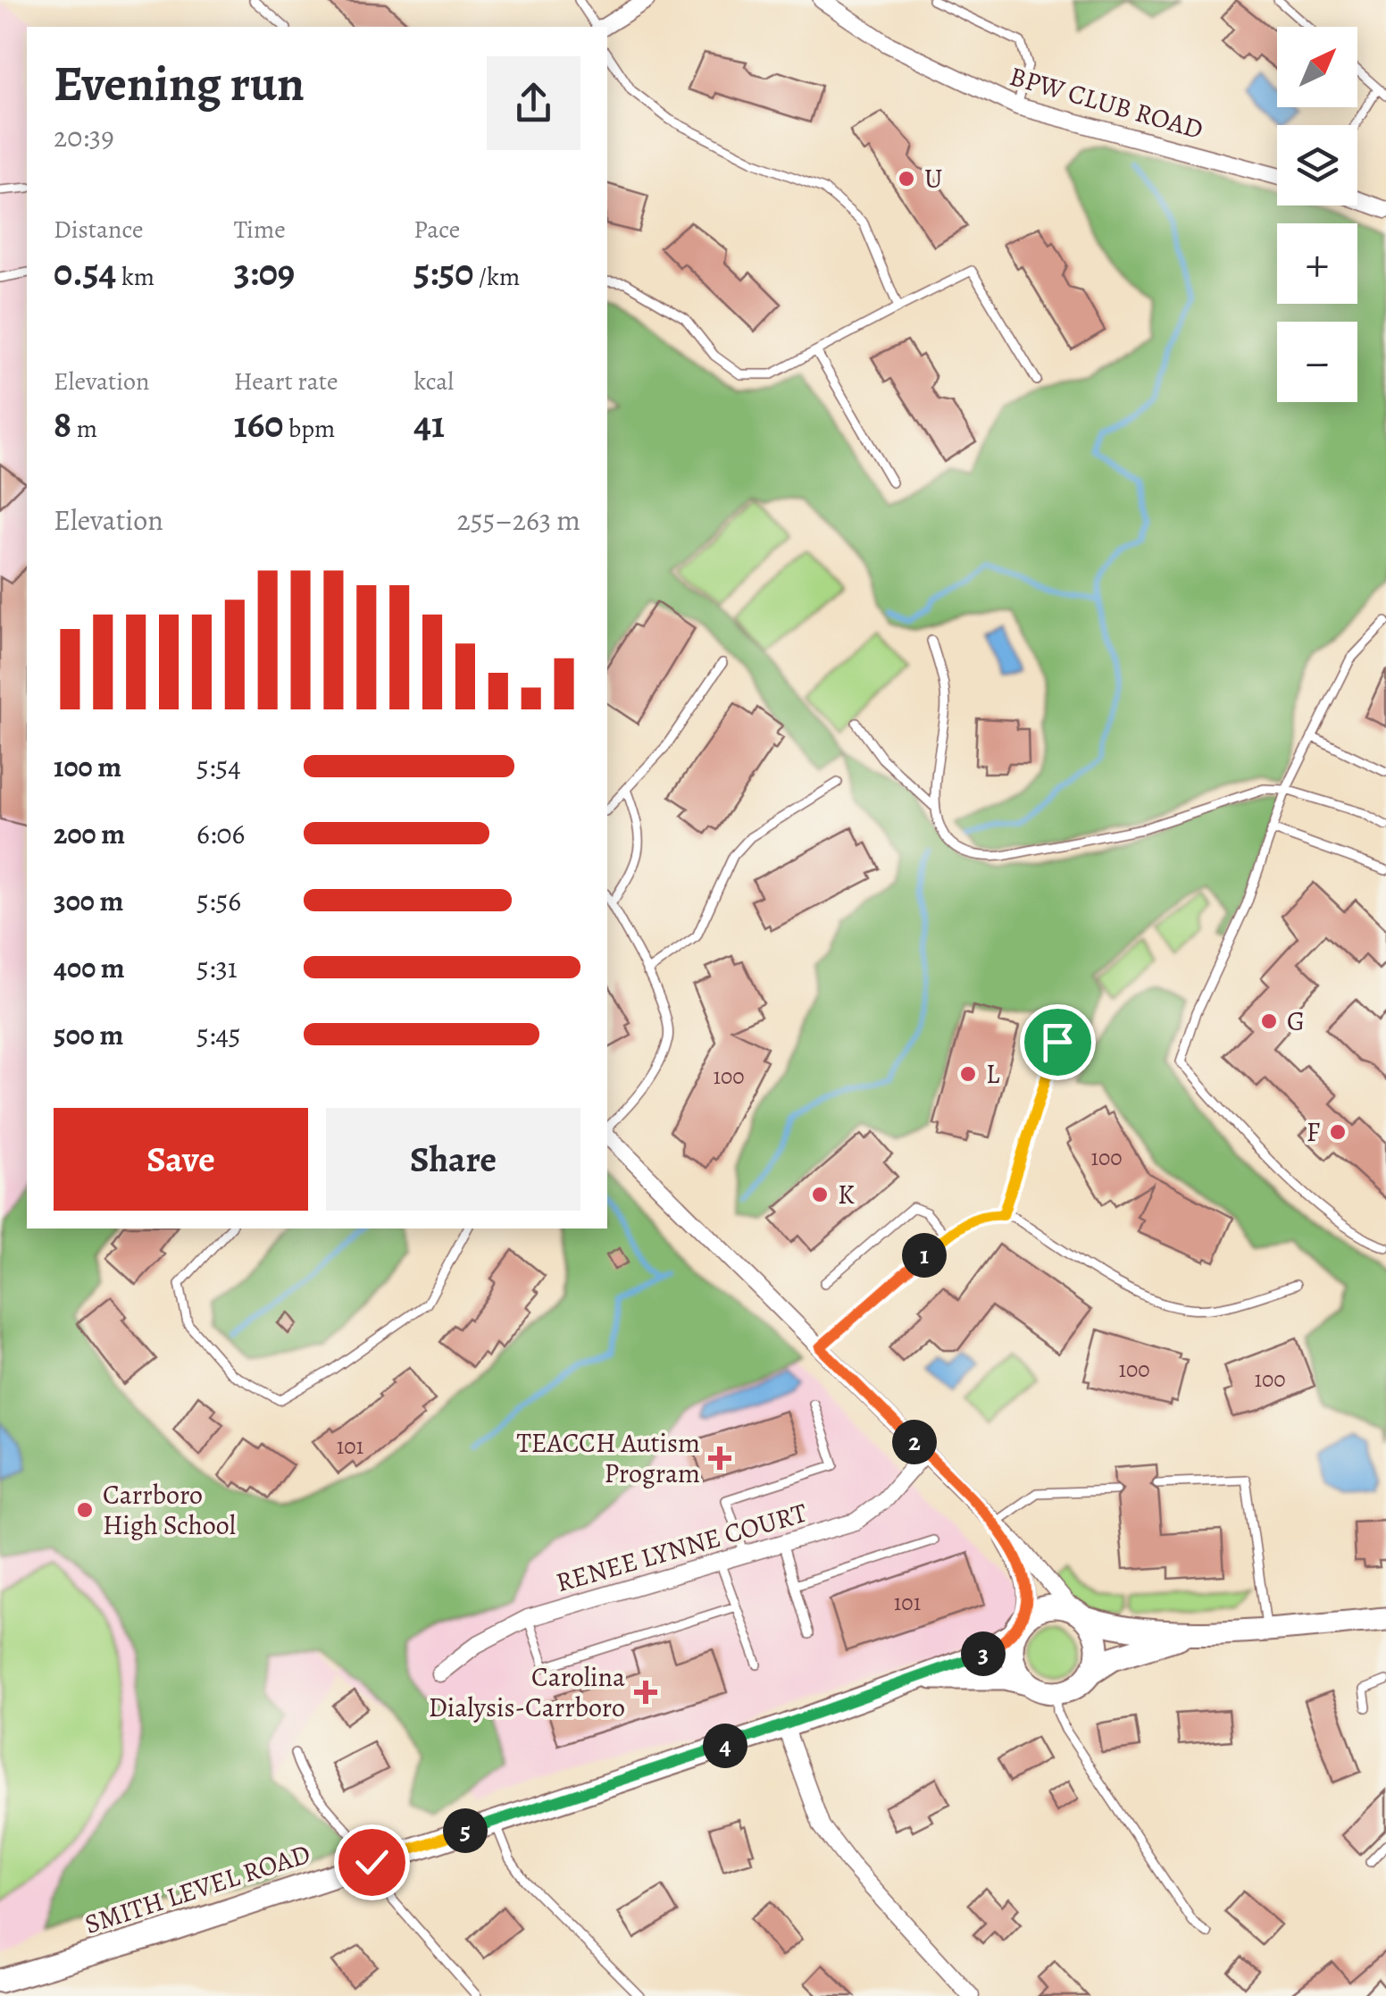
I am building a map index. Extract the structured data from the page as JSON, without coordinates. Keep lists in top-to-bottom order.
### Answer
{
  "streets": {
    "main road": ["SMITH LEVEL ROAD"],
    "street": ["BPW CLUB ROAD", "RENEE LYNNE COURT"]
  },
  "places": {
    "other": [
      "U",
      "G",
      "L",
      "F",
      "K",
      "Carrboro High School"
    ],
    "health": ["TEACCH Autism Program", "Carolina Dialysis-Carrboro"]
  },
  "house_numbers": [
    "100",
    "100",
    "100",
    "100",
    "101",
    "101"
  ],
  "north": "top right",
  "page": {
    "map_buttons": ["+", "−"],
    "heading": ["Evening run", "20:39"],
    "stats": [
      ["Distance", "0.54 km"],
      ["Time", "3:09"],
      ["Pace", "5:50 /km"],
      ["Elevation", "8 m"],
      ["Heart rate", "160 bpm"],
      ["kcal", "41"]
    ],
    "chart": ["Elevation", "255–263 m"],
    "list": [
      {
        "name": "100 m",
        "note": "5:54"
      },
      {
        "name": "200 m",
        "note": "6:06"
      },
      {
        "name": "300 m",
        "note": "5:56"
      },
      {
        "name": "400 m",
        "note": "5:31"
      },
      {
        "name": "500 m",
        "note": "5:45"
      }
    ],
    "buttons": ["Save", "Share"],
    "pins": [
      "1",
      "2",
      "3",
      "4",
      "5"
    ]
  }
}
